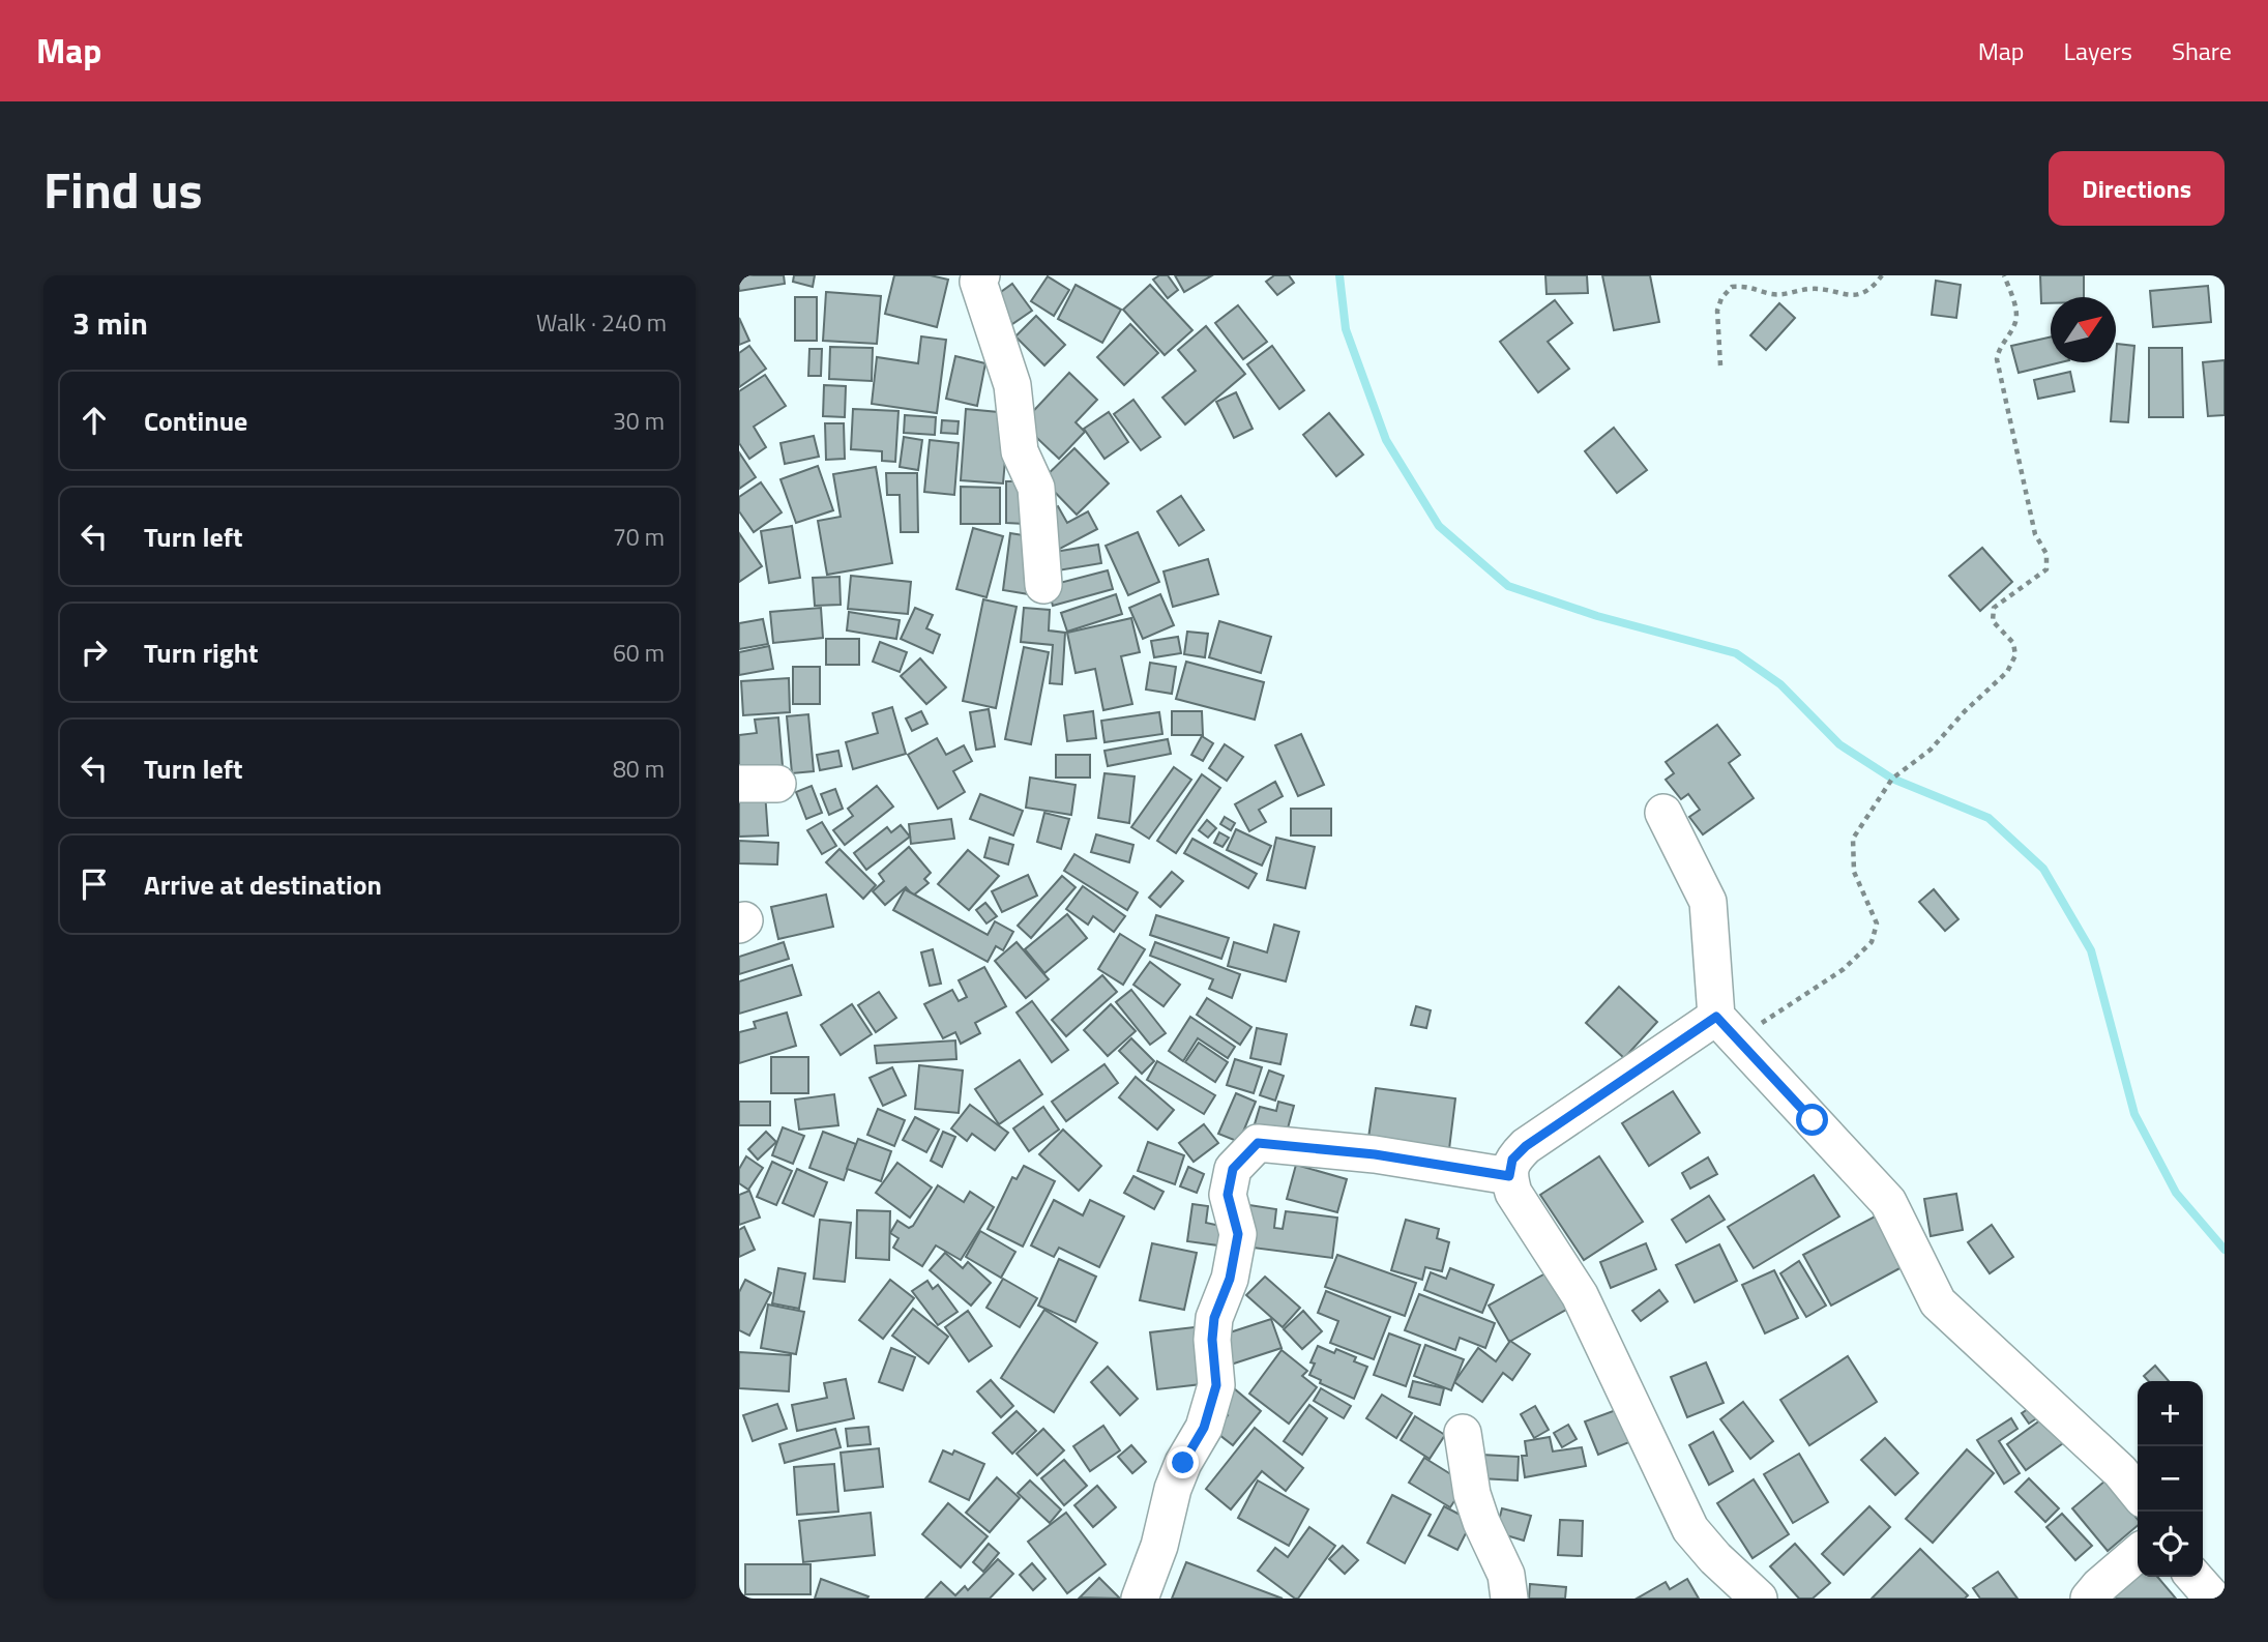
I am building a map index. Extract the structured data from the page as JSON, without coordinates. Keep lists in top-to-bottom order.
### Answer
{
  "north": "top right",
  "page": {
    "header": "Map",
    "nav": ["Map", "Layers", "Share"],
    "title": "Find us",
    "buttons": "Directions",
    "heading": ["3 min", "Walk · 240 m"],
    "list": [
      ["Continue", "30 m"],
      ["Turn left", "70 m"],
      ["Turn right", "60 m"],
      ["Turn left", "80 m"],
      "Arrive at destination"
    ],
    "map_buttons": ["+", "−"]
  }
}
